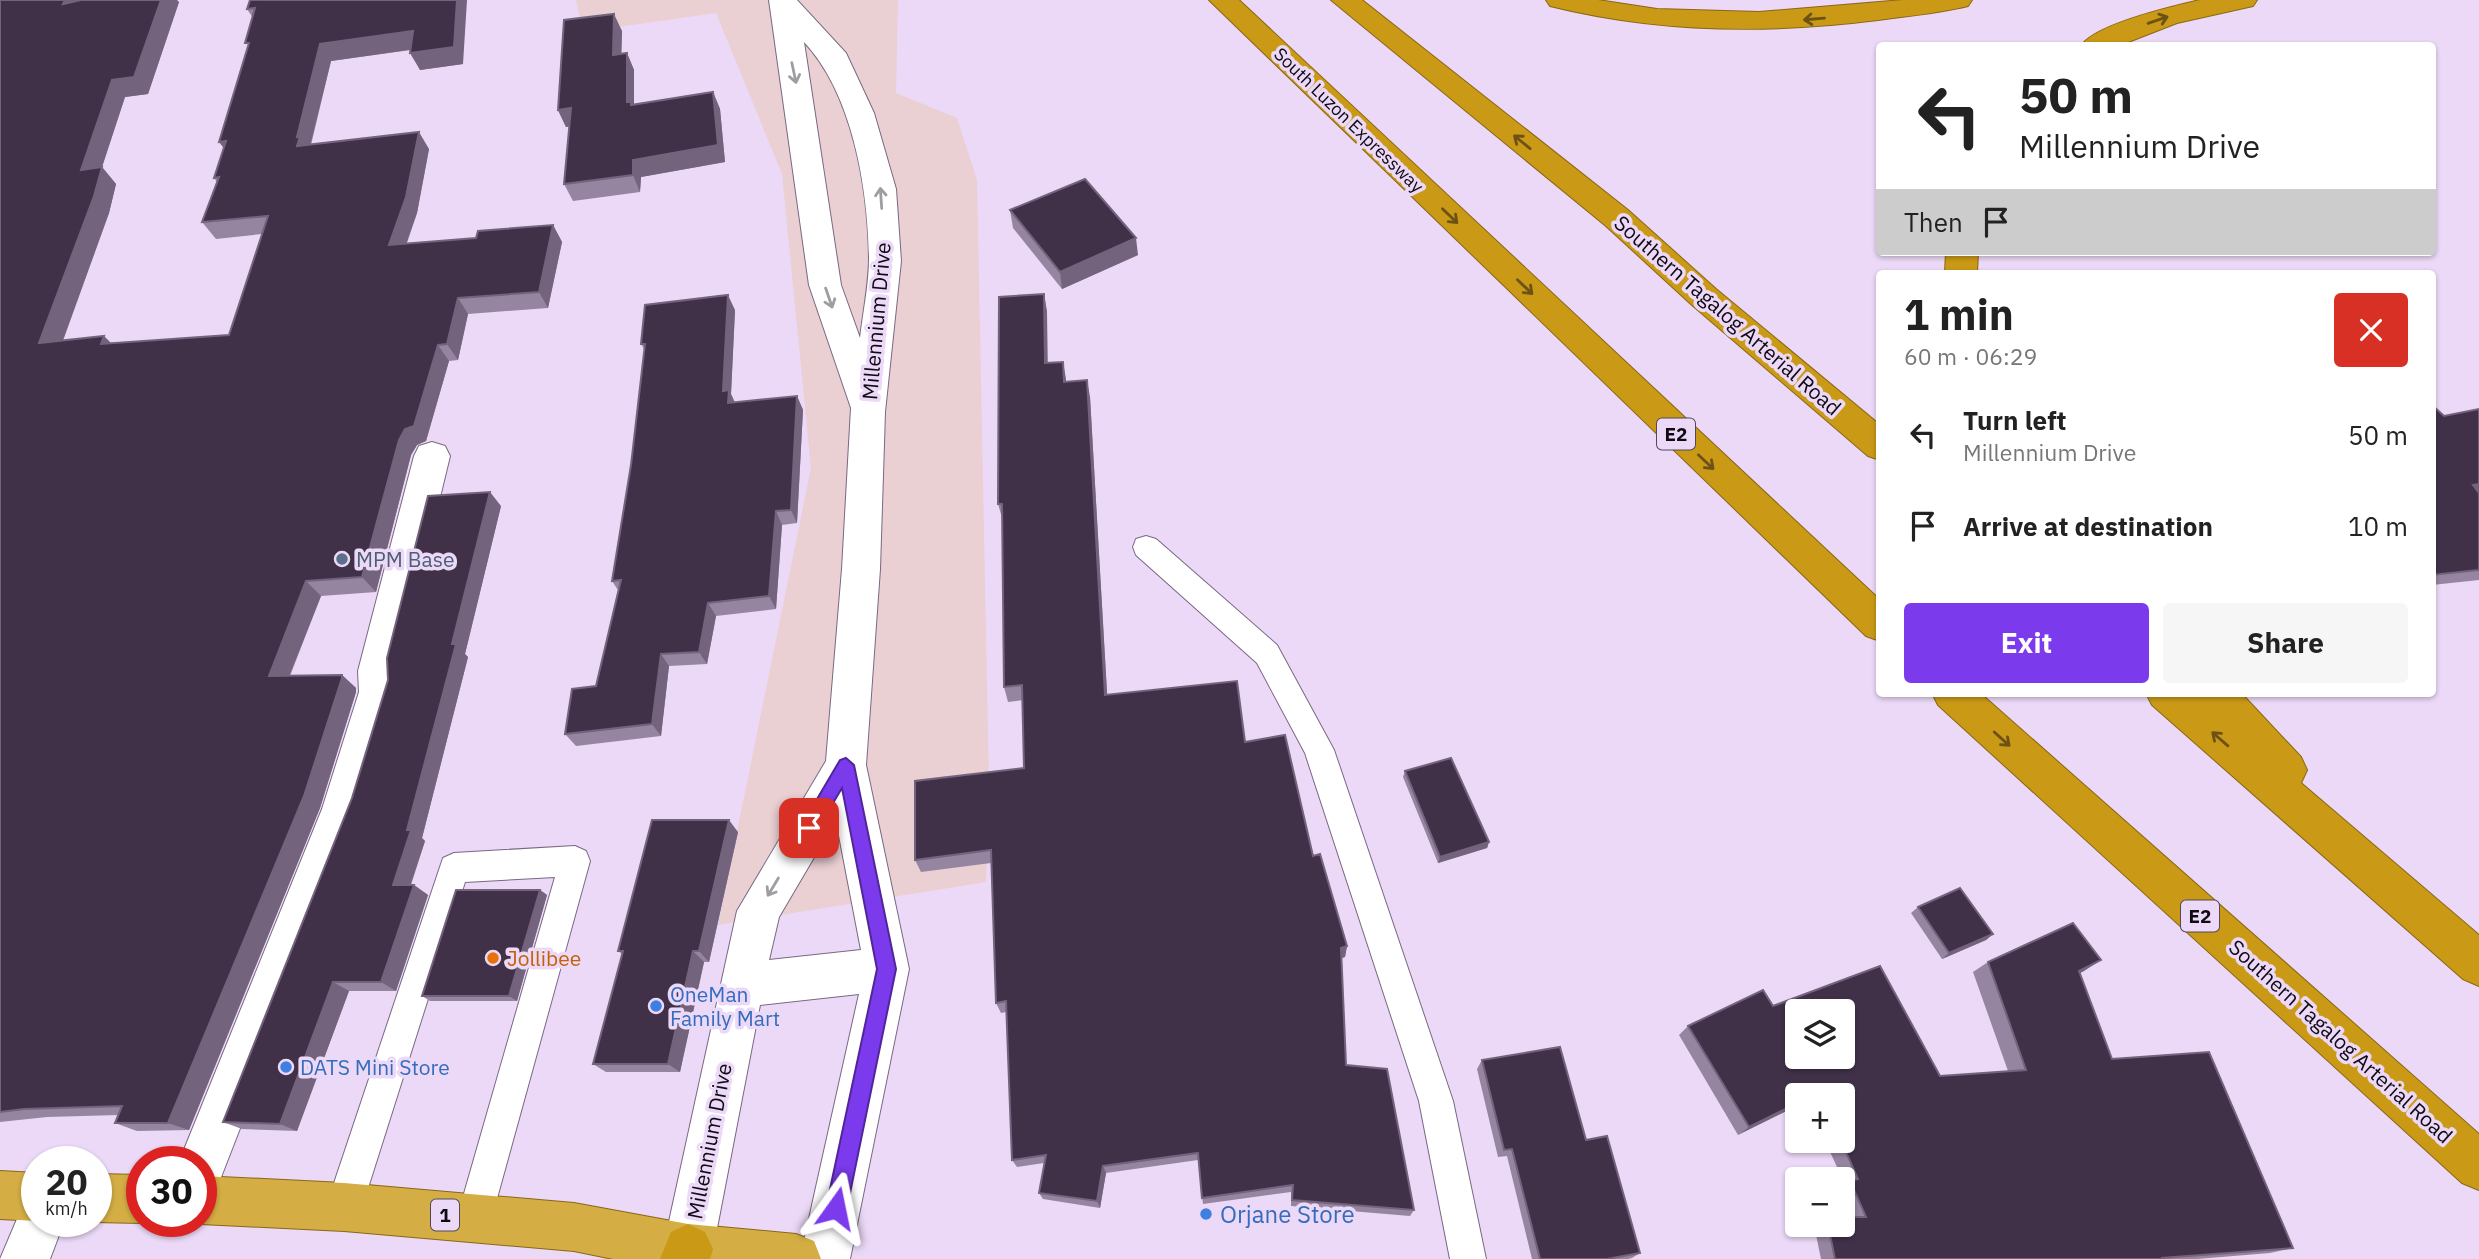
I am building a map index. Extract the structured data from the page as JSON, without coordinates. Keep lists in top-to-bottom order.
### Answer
{
  "streets": {
    "highway": [
      "South Luzon Expressway",
      "Southern Tagalog Arterial Road",
      "E2",
      "1"
    ],
    "street": ["Millennium Drive"]
  },
  "crossings": [
    ["Millennium Drive", "1"]
  ],
  "one_way": ["South Luzon Expressway"],
  "places": [
    "MPM Base",
    "Jollibee",
    "OneMan Family Mart",
    "DATS Mini Store",
    "Orjane Store"
  ],
  "page": {
    "turn": ["50 m", "Millennium Drive"],
    "then": "Then",
    "heading": ["1 min", "60 m · 06:29"],
    "list": [
      {
        "name": "Turn left",
        "note": "Millennium Drive",
        "value": "50 m"
      },
      {
        "name": "Arrive at destination",
        "value": "10 m"
      }
    ],
    "buttons": ["Exit", "Share"],
    "map_buttons": ["+", "−"],
    "speed": "20 km/h",
    "limit": "30"
  }
}
